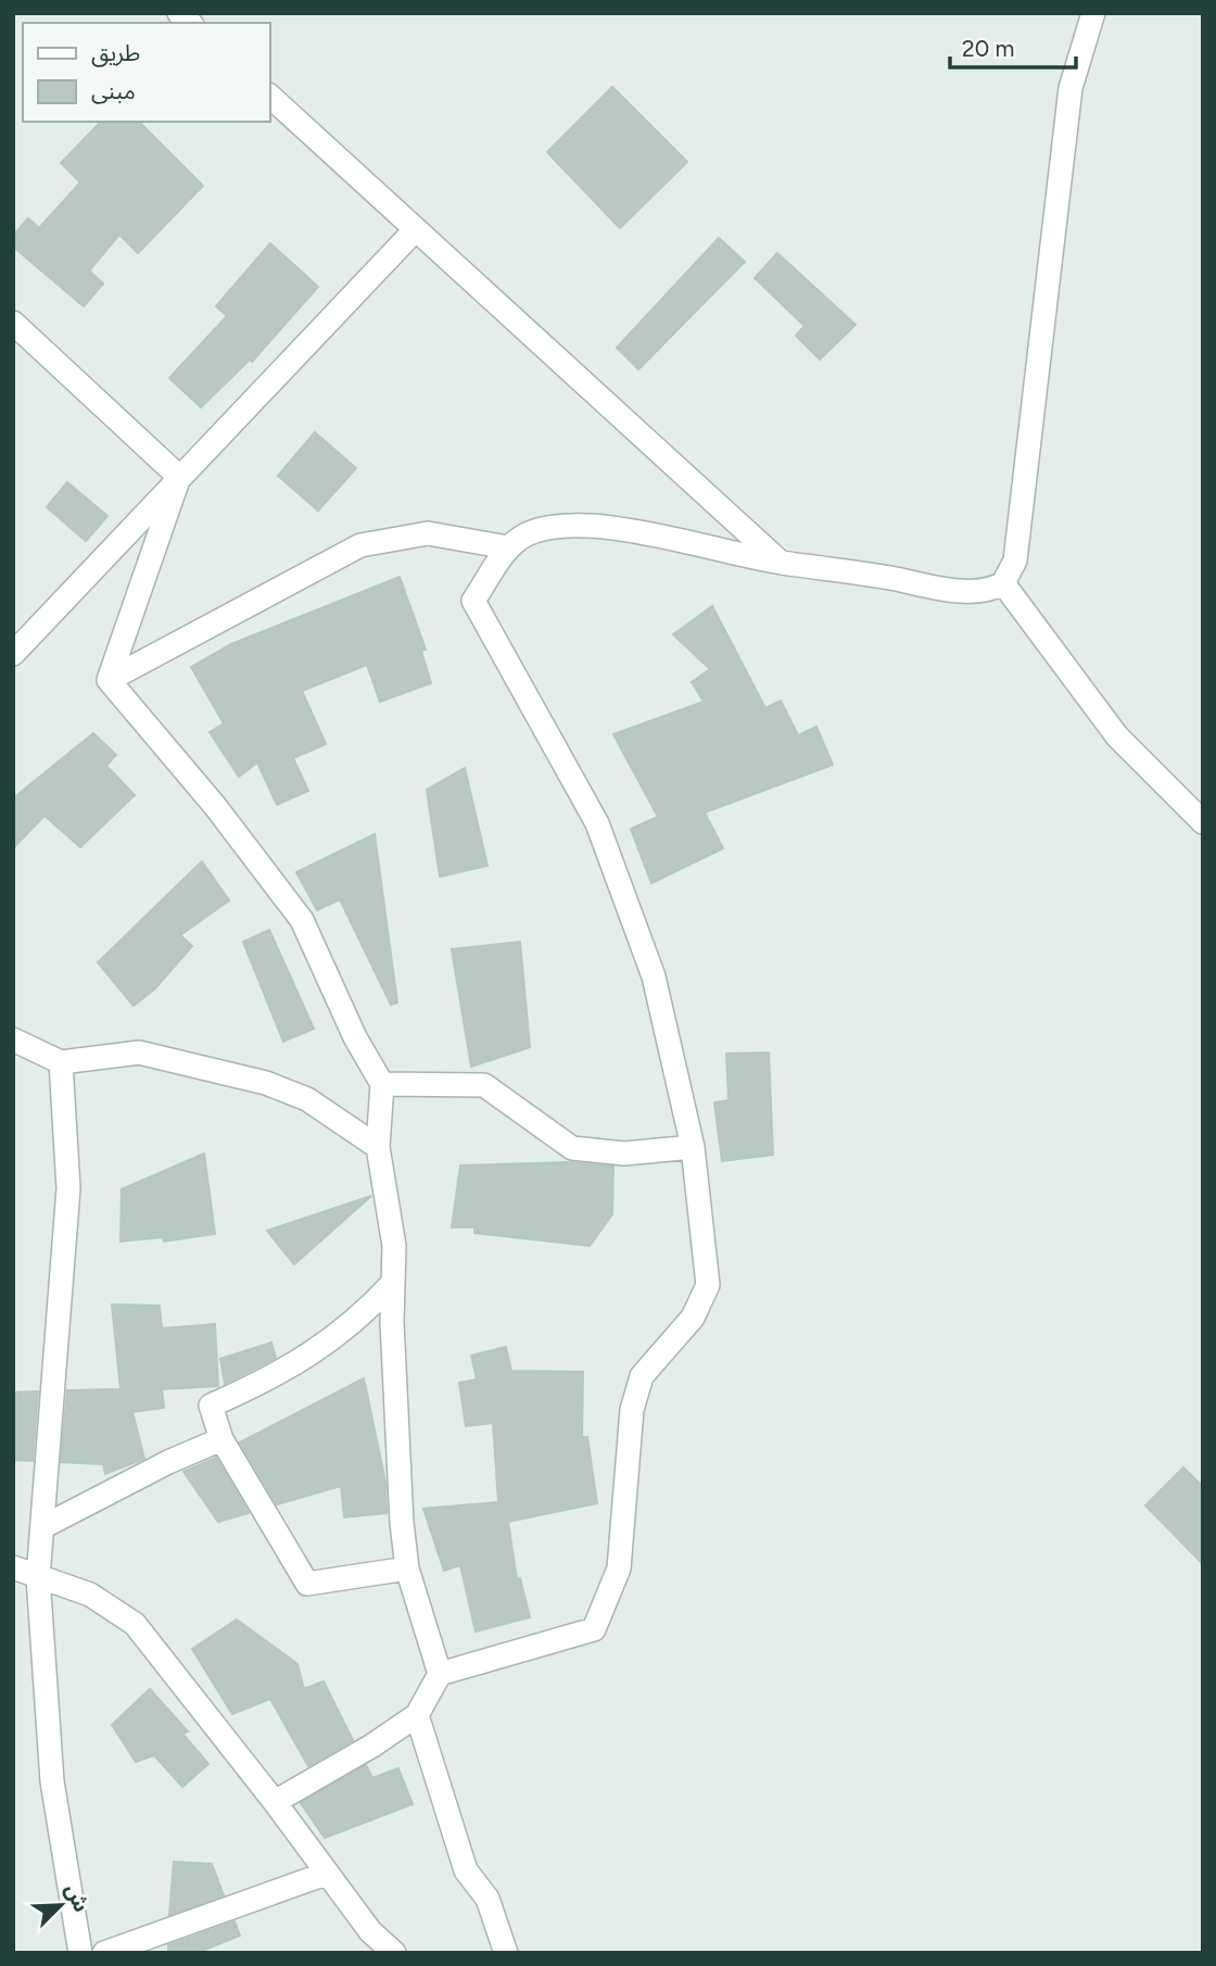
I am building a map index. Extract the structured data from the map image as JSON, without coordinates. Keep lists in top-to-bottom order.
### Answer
{
  "legend": ["طريق", "مبنى"],
  "scale_bar": "20 m",
  "north": "top right"
}
